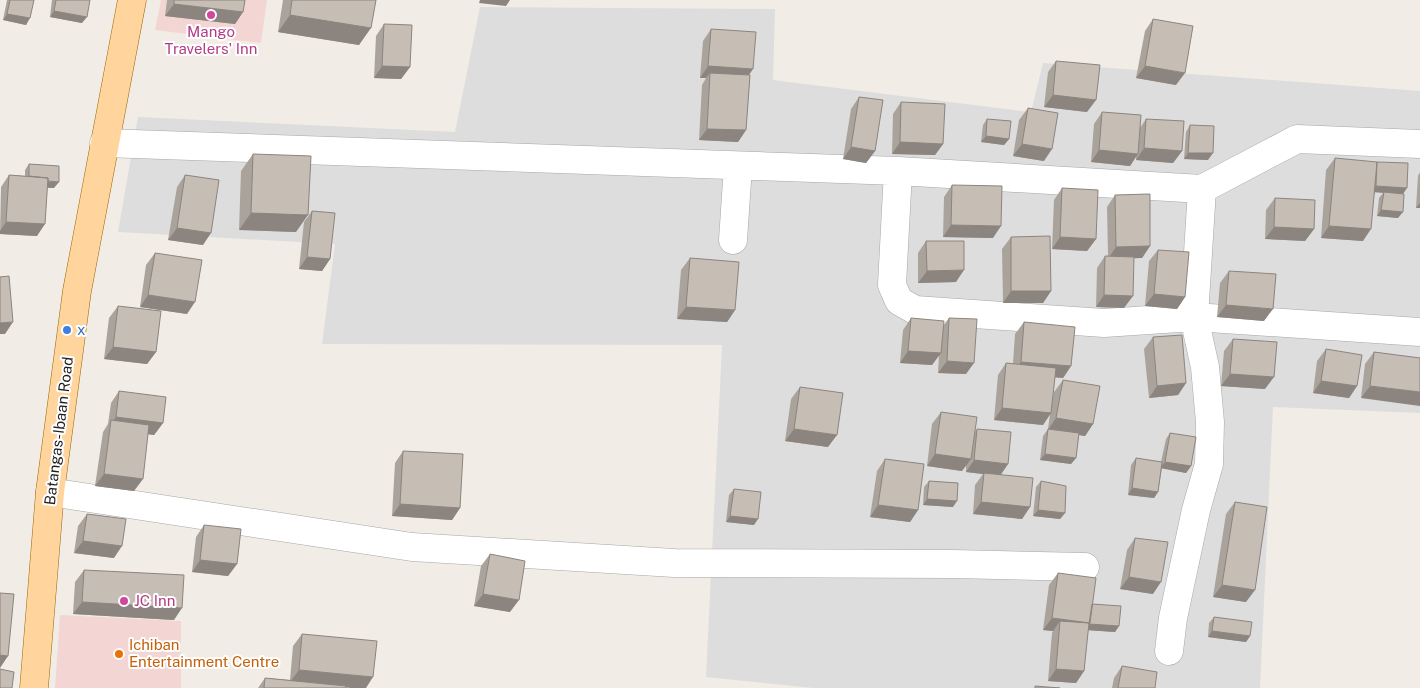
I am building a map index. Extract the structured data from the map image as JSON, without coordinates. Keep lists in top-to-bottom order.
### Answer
{
  "streets": {
    "main road": ["Batangas-Ibaan Road"]
  },
  "places": [
    "Mango Travelers' Inn",
    "x",
    "JC Inn",
    "Ichiban Entertainment Centre"
  ]
}
